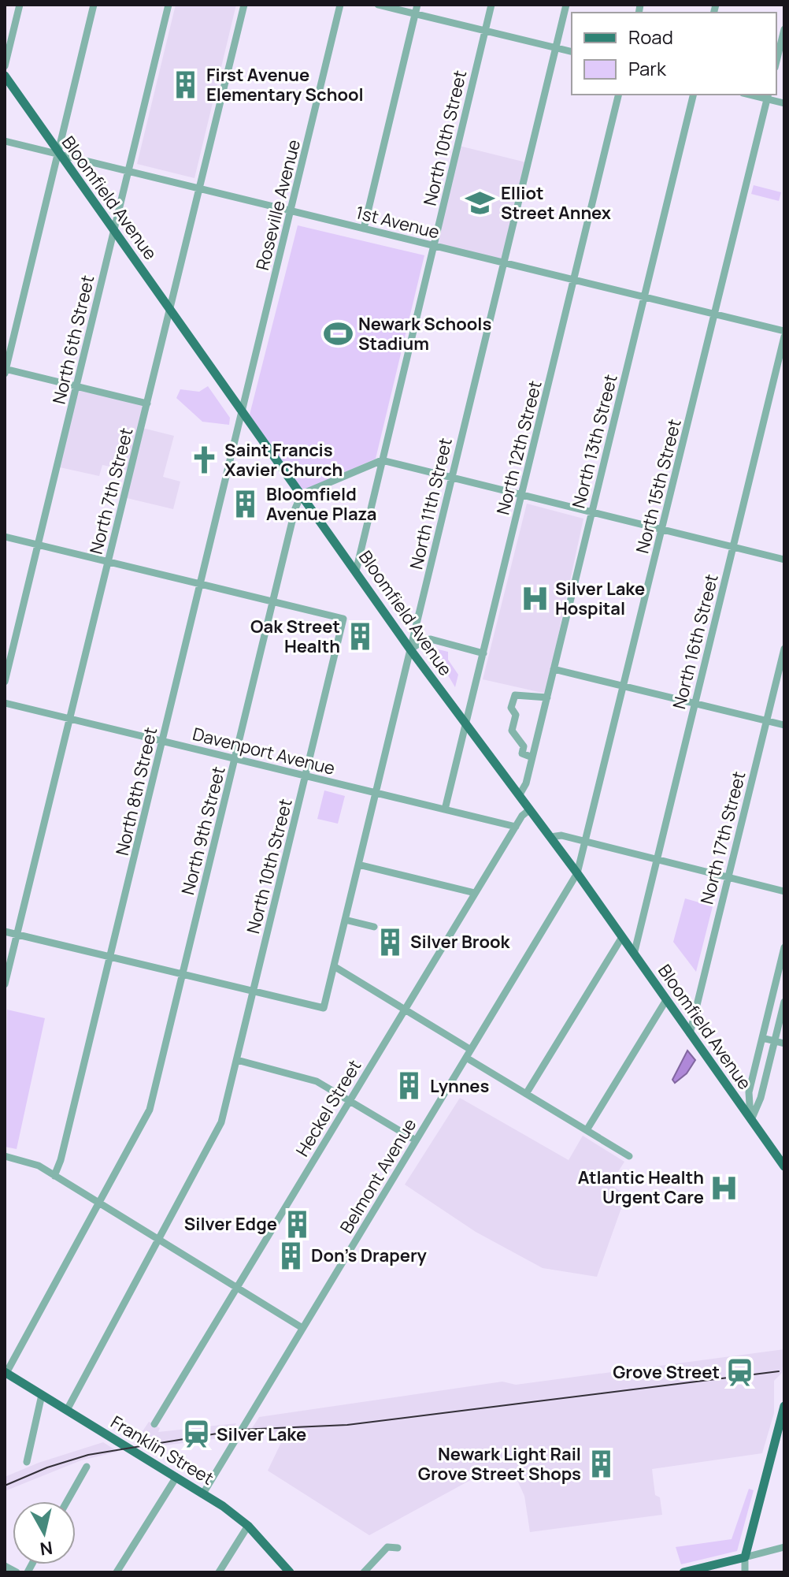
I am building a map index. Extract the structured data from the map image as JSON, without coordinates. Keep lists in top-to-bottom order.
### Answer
{
  "streets": {
    "main road": ["Bloomfield Avenue", "Franklin Street"],
    "street": [
      "North 10th Street",
      "Roseville Avenue",
      "1st Avenue",
      "North 6th Street",
      "North 13th Street",
      "North 12th Street",
      "North 15th Street",
      "North 7th Street",
      "North 11th Street",
      "North 16th Street",
      "Davenport Avenue",
      "North 8th Street",
      "North 9th Street",
      "North 17th Street",
      "Heckel Street",
      "Belmont Avenue"
    ]
  },
  "crossings": [
    ["North 10th Street", "Bloomfield Avenue"],
    ["North 10th Street", "1st Avenue"],
    ["North 10th Street", "North 11th Street"],
    ["North 10th Street", "Davenport Avenue"],
    ["North 10th Street", "North 9th Street"],
    ["North 10th Street", "Franklin Street"],
    ["Bloomfield Avenue", "Roseville Avenue"],
    ["Bloomfield Avenue", "1st Avenue"],
    ["Bloomfield Avenue", "North 6th Street"],
    ["Bloomfield Avenue", "North 13th Street"],
    ["Bloomfield Avenue", "North 12th Street"],
    ["Bloomfield Avenue", "North 15th Street"],
    ["Bloomfield Avenue", "North 7th Street"],
    ["Bloomfield Avenue", "North 11th Street"],
    ["Bloomfield Avenue", "North 16th Street"],
    ["Bloomfield Avenue", "North 8th Street"],
    ["Bloomfield Avenue", "North 9th Street"],
    ["Bloomfield Avenue", "North 17th Street"],
    ["Bloomfield Avenue", "Heckel Street"],
    ["Bloomfield Avenue", "Belmont Avenue"],
    ["Roseville Avenue", "1st Avenue"],
    ["Roseville Avenue", "North 8th Street"],
    ["1st Avenue", "North 6th Street"],
    ["1st Avenue", "North 13th Street"],
    ["1st Avenue", "North 12th Street"],
    ["1st Avenue", "North 15th Street"],
    ["1st Avenue", "North 7th Street"],
    ["1st Avenue", "North 11th Street"],
    ["North 12th Street", "Davenport Avenue"],
    ["North 15th Street", "Belmont Avenue"],
    ["North 7th Street", "Davenport Avenue"],
    ["North 11th Street", "Davenport Avenue"],
    ["Davenport Avenue", "North 8th Street"],
    ["Davenport Avenue", "North 9th Street"],
    ["Davenport Avenue", "Heckel Street"],
    ["North 9th Street", "Franklin Street"],
    ["Belmont Avenue", "Franklin Street"]
  ],
  "places": {
    "building": [
      "First Avenue Elementary School",
      "Bloomfield Avenue Plaza",
      "Oak Street Health",
      "Silver Brook",
      "Lynnes",
      "Silver Edge",
      "Don's Drapery",
      "Newark Light Rail Grove Street Shops"
    ],
    "school or university": ["Elliot Street Annex"],
    "sports": ["Newark Schools Stadium"],
    "church": ["Saint Francis Xavier Church"],
    "hospital": ["Silver Lake Hospital", "Atlantic Health Urgent Care"],
    "station": ["Grove Street", "Silver Lake"]
  },
  "legend": ["Road", "Park"],
  "north": "bottom"
}
